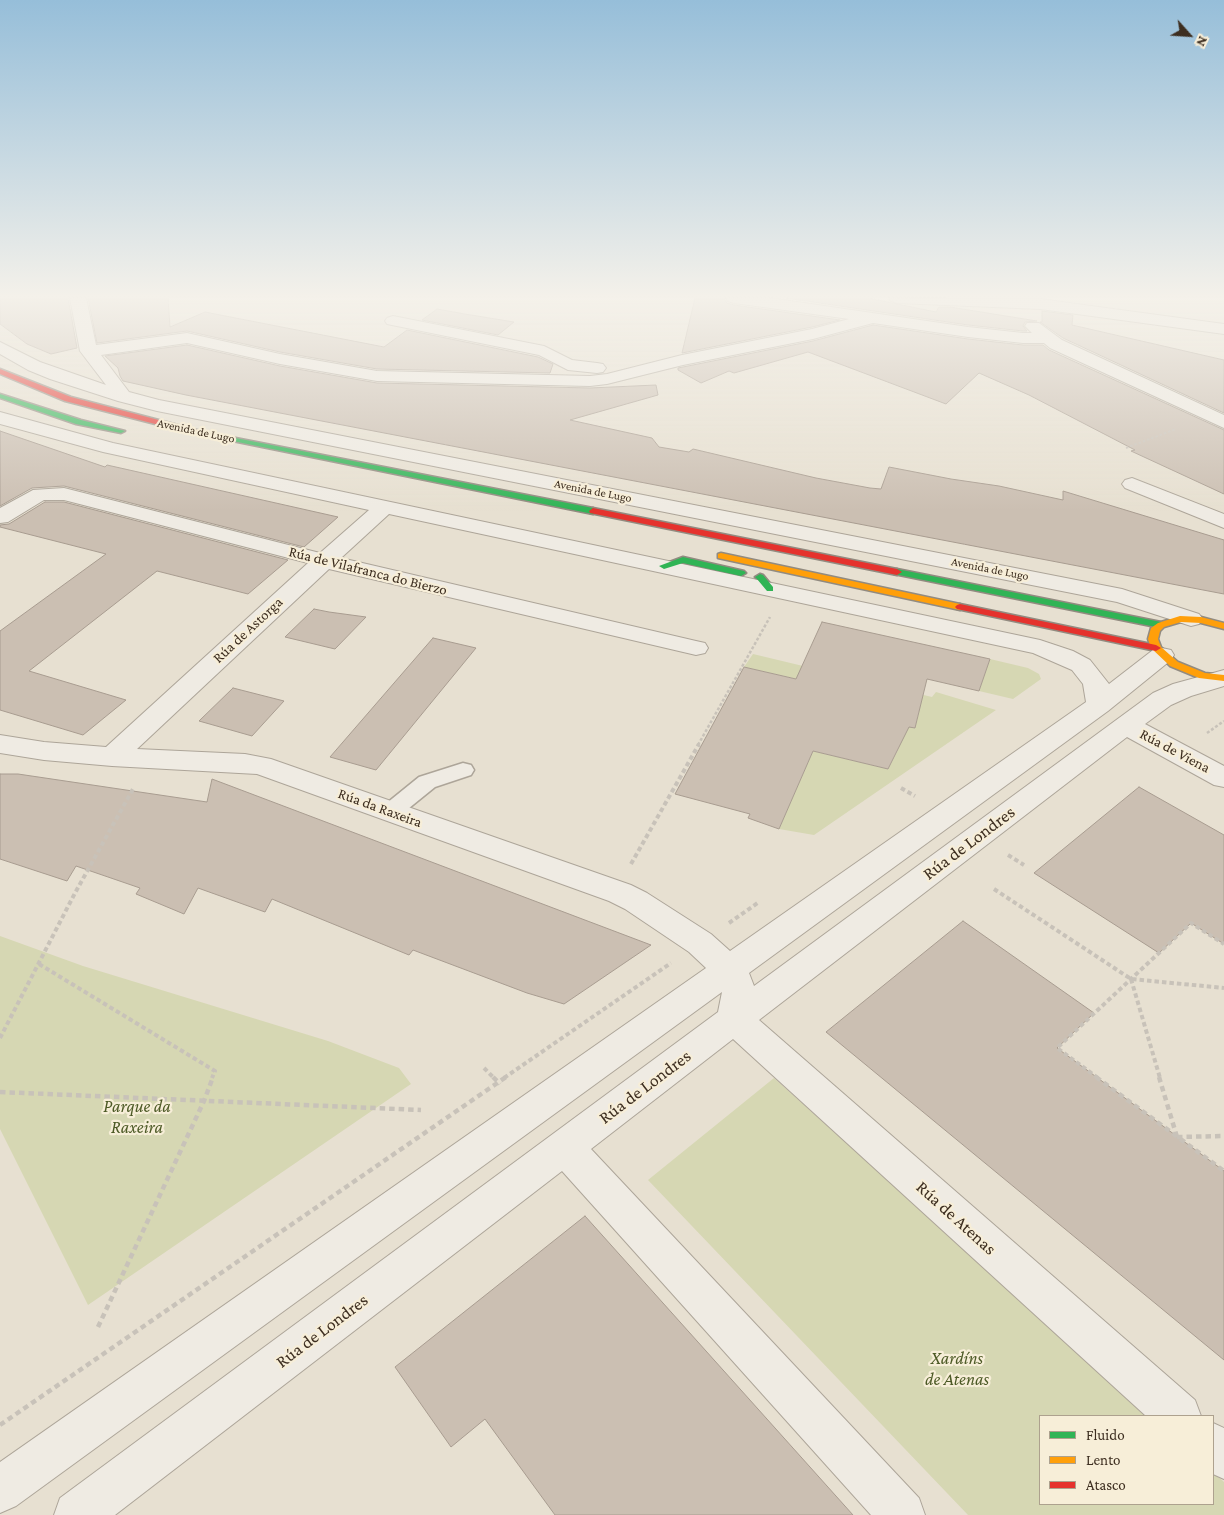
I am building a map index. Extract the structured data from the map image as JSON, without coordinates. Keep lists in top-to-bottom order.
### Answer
{
  "streets": {
    "main road": ["Avenida de Lugo"],
    "street": [
      "Rúa de Vilafranca do Bierzo",
      "Rúa de Astorga",
      "Rúa de Viena",
      "Rúa da Raxeira",
      "Rúa de Londres",
      "Rúa de Atenas"
    ]
  },
  "crossings": [
    ["Rúa de Vilafranca do Bierzo", "Rúa de Astorga"],
    ["Rúa de Astorga", "Rúa da Raxeira"],
    ["Rúa de Viena", "Rúa de Londres"],
    ["Rúa da Raxeira", "Rúa de Londres"],
    ["Rúa de Londres", "Rúa de Atenas"]
  ],
  "parks": ["Parque da Raxeira", "Xardíns de Atenas"],
  "legend": ["Fluido", "Lento", "Atasco"],
  "north": "bottom right"
}
